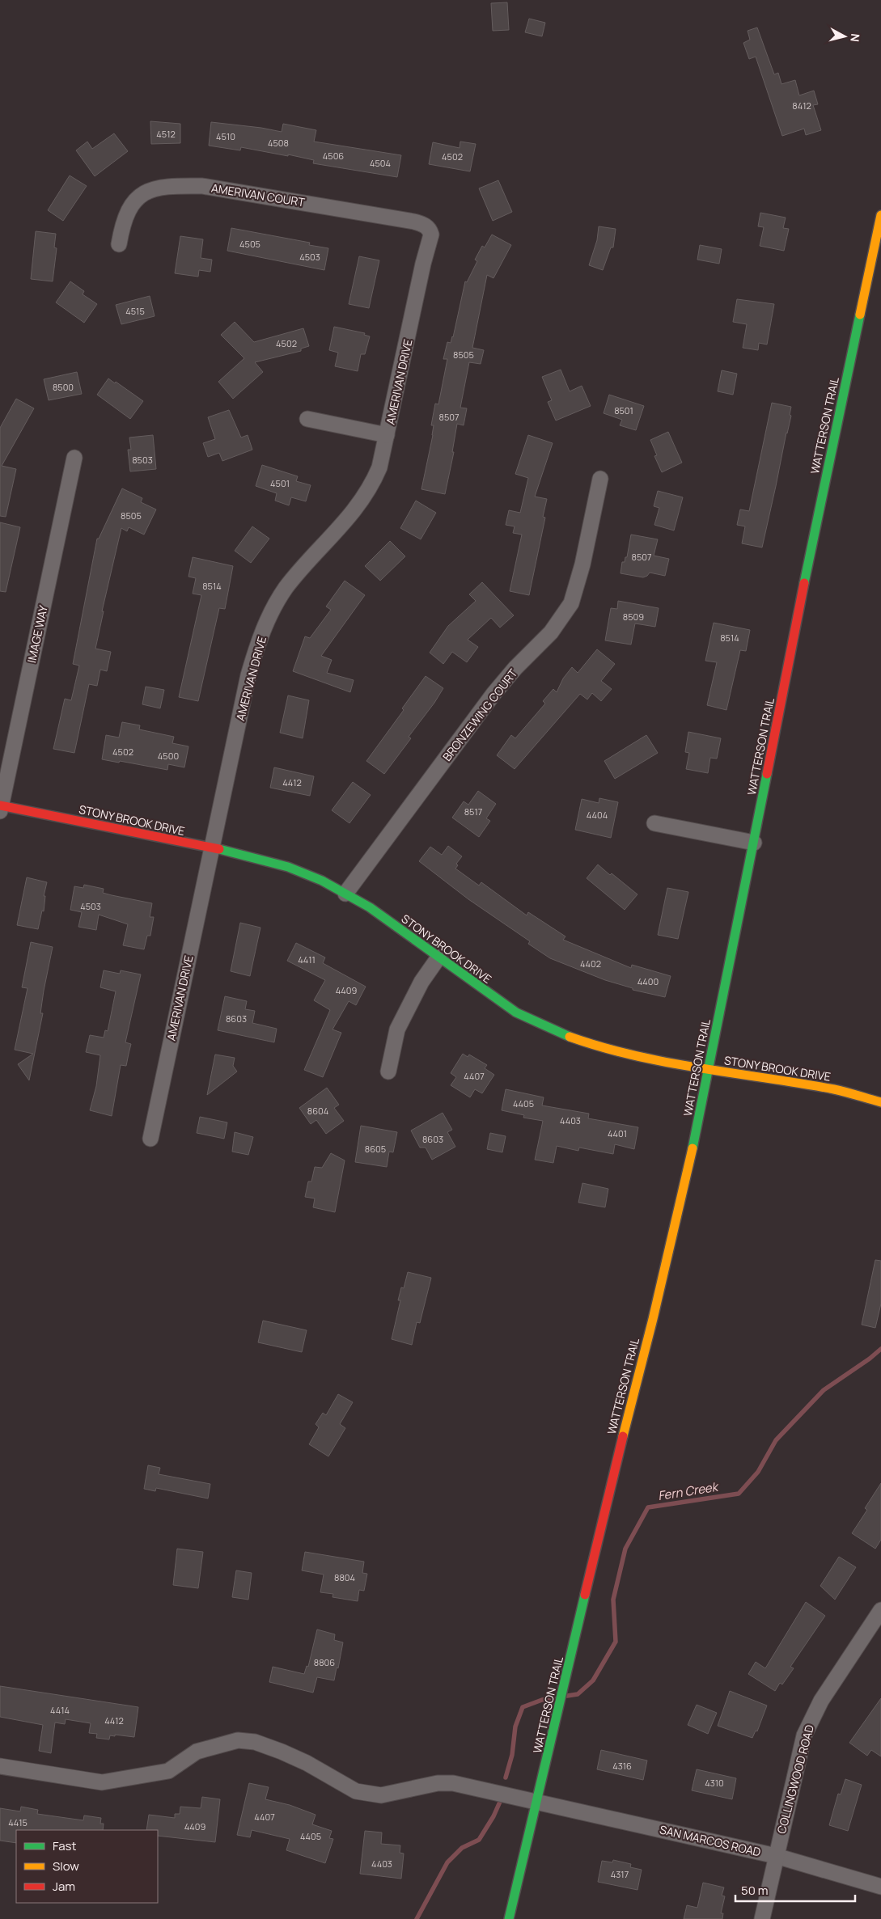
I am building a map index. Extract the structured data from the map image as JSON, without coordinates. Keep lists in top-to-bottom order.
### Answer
{
  "streets": {
    "main road": ["WATTERSON TRAIL", "STONY BROOK DRIVE"],
    "street": [
      "AMERIVAN COURT",
      "AMERIVAN DRIVE",
      "IMAGE WAY",
      "BRONZEWING COURT",
      "COLLINGWOOD ROAD",
      "SAN MARCOS ROAD"
    ]
  },
  "crossings": [
    ["AMERIVAN COURT", "AMERIVAN DRIVE"],
    ["AMERIVAN DRIVE", "STONY BROOK DRIVE"],
    ["WATTERSON TRAIL", "STONY BROOK DRIVE"],
    ["WATTERSON TRAIL", "SAN MARCOS ROAD"],
    ["IMAGE WAY", "STONY BROOK DRIVE"],
    ["BRONZEWING COURT", "STONY BROOK DRIVE"],
    ["COLLINGWOOD ROAD", "SAN MARCOS ROAD"]
  ],
  "water": ["Fern Creek"],
  "house_numbers": [
    "8412",
    "4512",
    "4510",
    "4508",
    "4506",
    "4502",
    "4504",
    "4505",
    "4503",
    "4515",
    "4502",
    "8505",
    "8500",
    "8501",
    "8507",
    "8503",
    "4501",
    "8505",
    "8507",
    "8514",
    "8509",
    "8514",
    "4502",
    "4500",
    "4412",
    "8517",
    "4404",
    "4503",
    "4411",
    "4402",
    "4400",
    "4409",
    "8603",
    "4407",
    "4405",
    "8604",
    "4403",
    "4401",
    "8603",
    "8605",
    "8804",
    "8806",
    "4414",
    "4412",
    "4316",
    "4310",
    "4407",
    "4415",
    "4409",
    "4405",
    "4403",
    "4317"
  ],
  "legend": ["Fast", "Slow", "Jam"],
  "scale_bar": "50 m",
  "north": "right"
}
